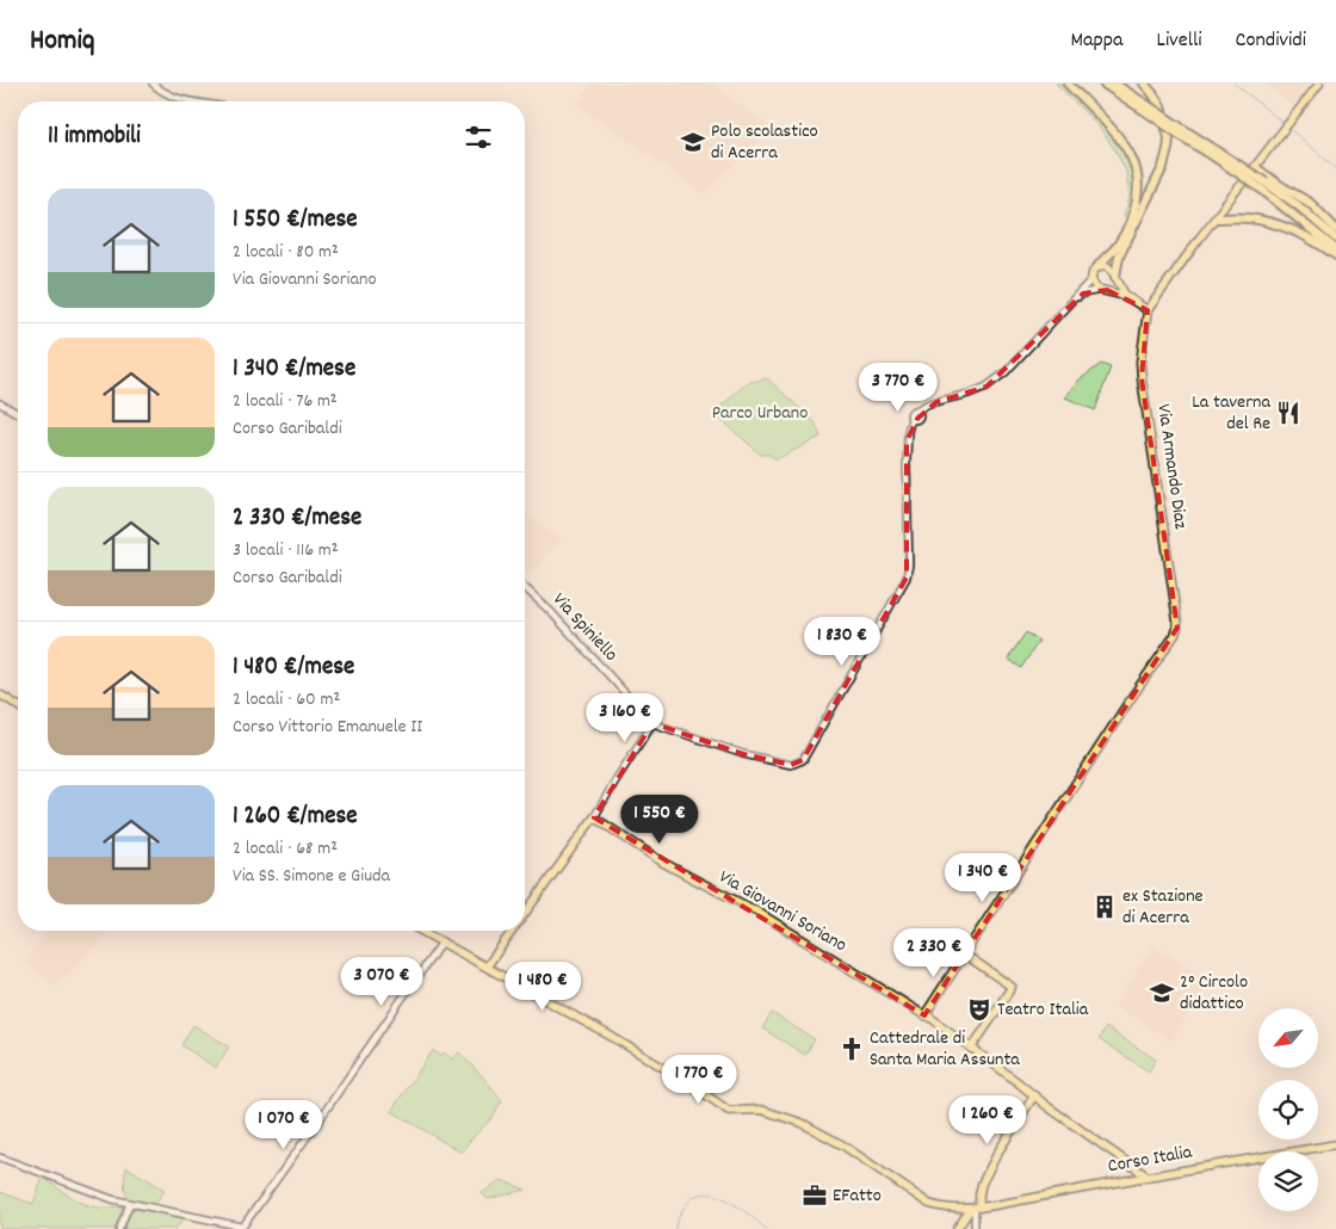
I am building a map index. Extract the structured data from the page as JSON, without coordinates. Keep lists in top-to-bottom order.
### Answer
{
  "streets": {
    "main road": ["Via Armando Diaz", "Via Giovanni Soriano", "Corso Italia"],
    "street": ["Via Spiniello"]
  },
  "crossings": [
    ["Via Armando Diaz", "Via Giovanni Soriano"],
    ["Via Giovanni Soriano", "Corso Italia"]
  ],
  "parks": ["Parco Urbano"],
  "places": {
    "school or university": ["Polo scolastico di Acerra", "2° Circolo didattico"],
    "restaurant": ["La taverna del Re"],
    "building": ["ex Stazione di Acerra"],
    "theatre": ["Teatro Italia"],
    "church": ["Cattedrale di Santa Maria Assunta"],
    "office": ["EFatto"]
  },
  "north": "bottom left",
  "page": {
    "header": "Homiq",
    "nav": ["Mappa", "Livelli", "Condividi"],
    "heading": "11 immobili",
    "list": [
      {
        "name": "1 550 €/mese",
        "note": "2 locali · 80 m² · Via Giovanni Soriano"
      },
      {
        "name": "1 340 €/mese",
        "note": "2 locali · 76 m² · Corso Garibaldi"
      },
      {
        "name": "2 330 €/mese",
        "note": "3 locali · 116 m² · Corso Garibaldi"
      },
      {
        "name": "1 480 €/mese",
        "note": "2 locali · 60 m² · Corso Vittorio Emanuele II"
      },
      {
        "name": "1 260 €/mese",
        "note": "2 locali · 68 m² · Via SS. Simone e Giuda"
      }
    ],
    "price": [
      "3 770 €",
      "1 830 €",
      "3 160 €",
      "1 550 €",
      "1 340 €",
      "2 330 €",
      "3 070 €",
      "1 480 €",
      "1 770 €",
      "1 260 €",
      "1 070 €"
    ]
  }
}
